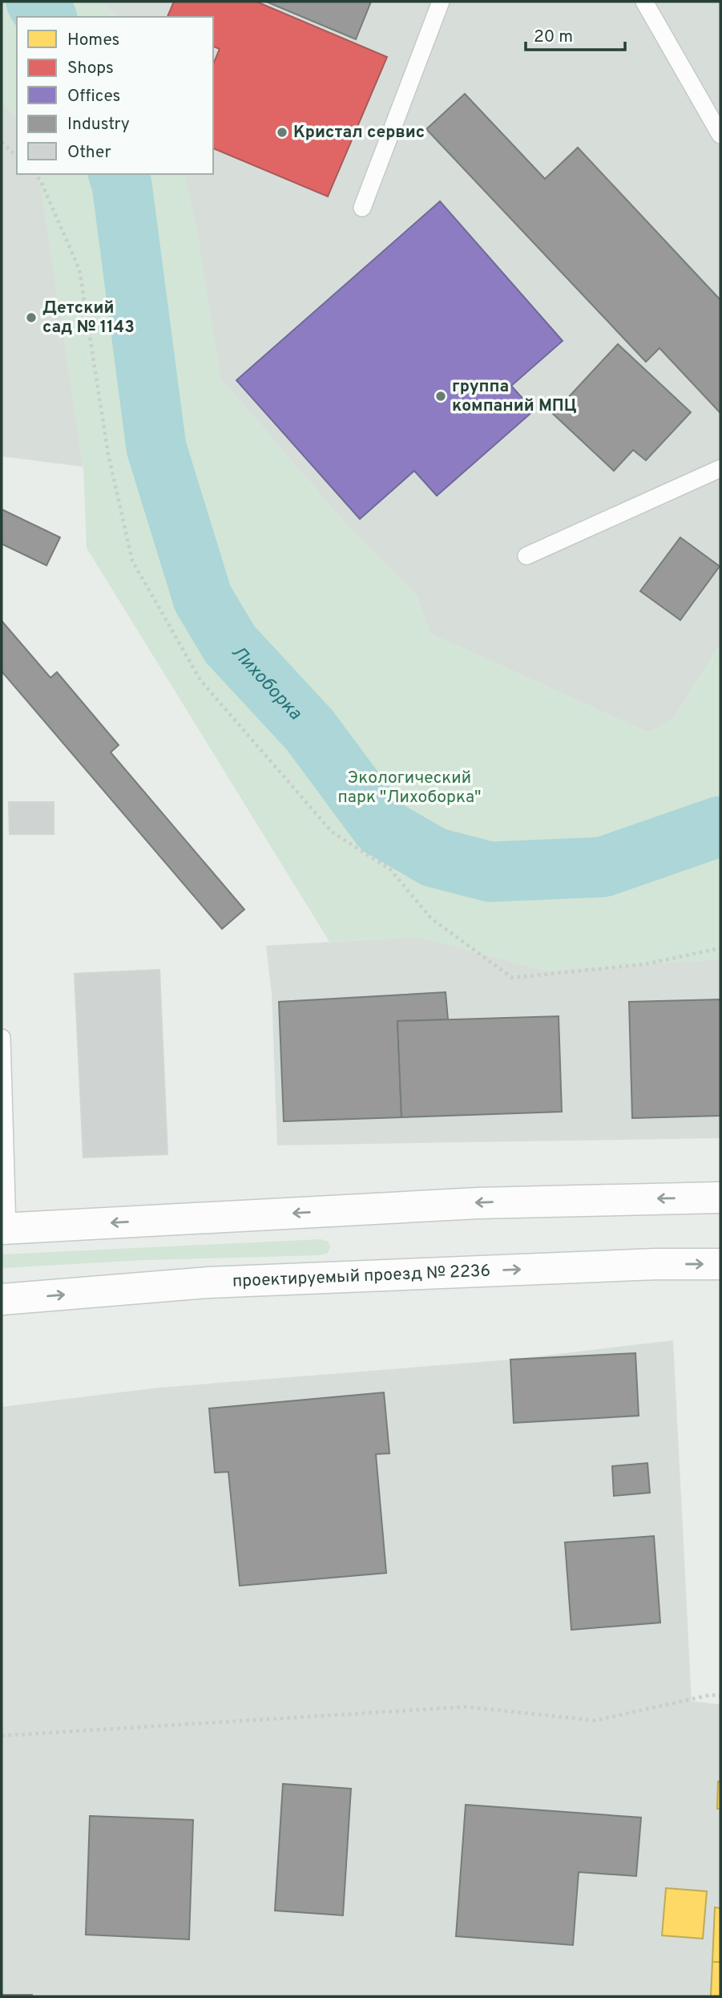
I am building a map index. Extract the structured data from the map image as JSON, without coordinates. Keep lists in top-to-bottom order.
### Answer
{
  "streets": {
    "main road": ["проектируемый проезд № 2236"]
  },
  "water": ["Лихоборка"],
  "parks": ["Экологический парк \"Лихоборка\""],
  "places": ["Кристал сервис", "Детский сад № 1143", "группа компаний МПЦ"],
  "legend": [
    "Homes",
    "Shops",
    "Offices",
    "Industry",
    "Other"
  ],
  "scale_bar": "20 m"
}
